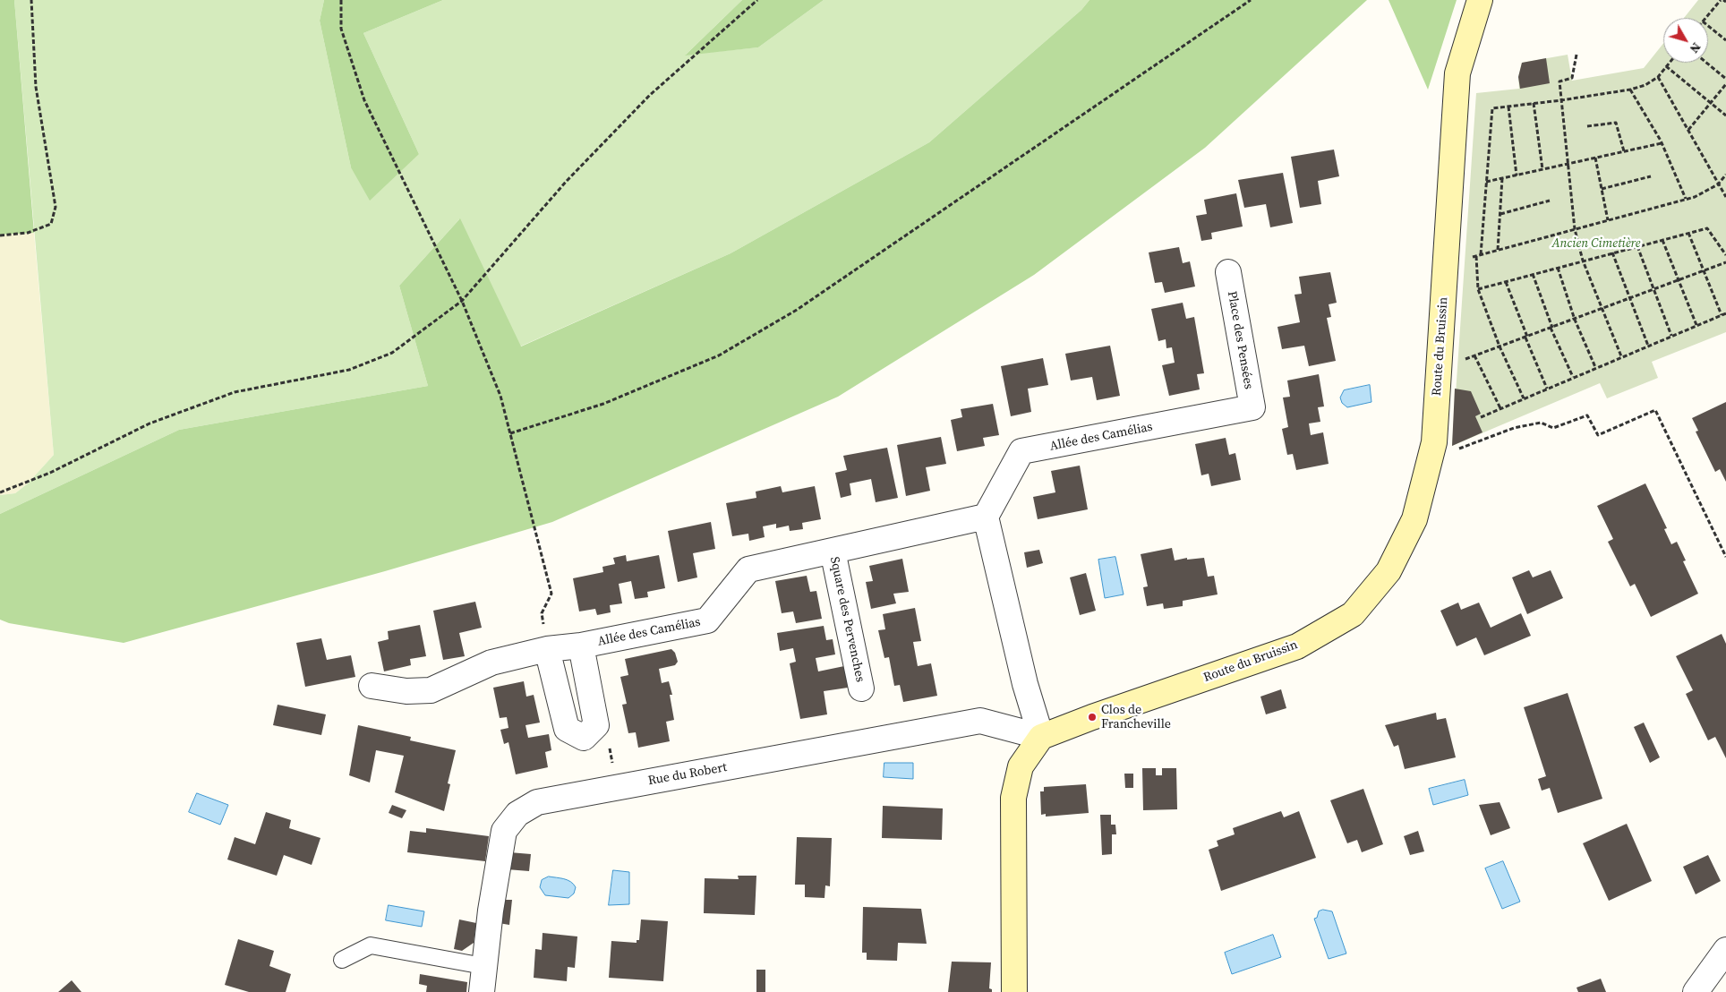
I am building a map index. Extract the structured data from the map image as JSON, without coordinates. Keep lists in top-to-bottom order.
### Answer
{
  "streets": {
    "street": [
      "Place des Pensées",
      "Route du Bruissin",
      "Allée des Camélias",
      "Square des Pervenches",
      "Rue du Robert"
    ]
  },
  "crossings": [
    ["Place des Pensées", "Allée des Camélias"],
    ["Route du Bruissin", "Rue du Robert"],
    ["Allée des Camélias", "Square des Pervenches"]
  ],
  "parks": ["Ancien Cimetière"],
  "places": ["Clos de Francheville"],
  "north": "bottom right"
}
